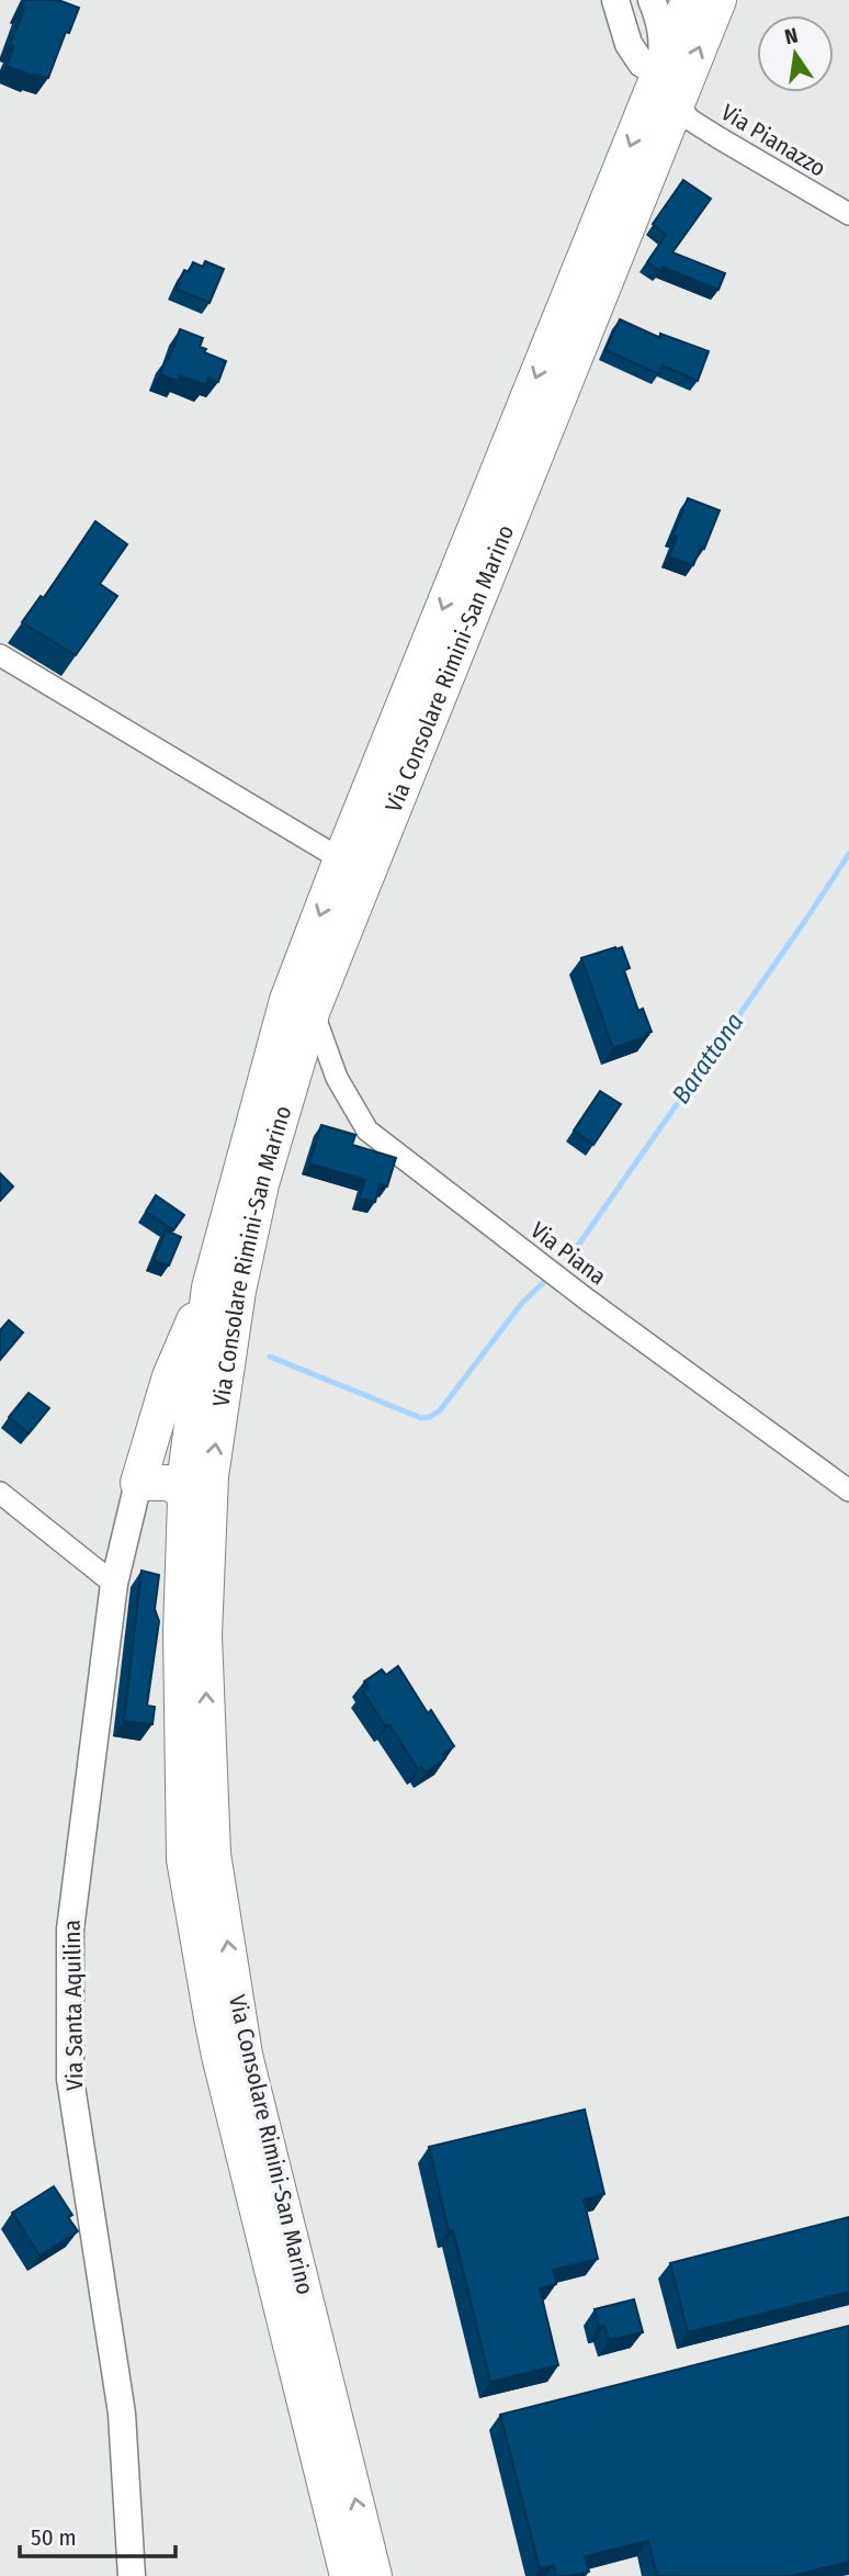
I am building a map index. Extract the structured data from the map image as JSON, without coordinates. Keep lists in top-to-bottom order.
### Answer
{
  "streets": {
    "main road": ["Via Consolare Rimini-San Marino"],
    "street": ["Via Pianazzo", "Via Piana", "Via Santa Aquilina"]
  },
  "crossings": [
    ["Via Pianazzo", "Via Consolare Rimini-San Marino"],
    ["Via Consolare Rimini-San Marino", "Via Piana"],
    ["Via Consolare Rimini-San Marino", "Via Santa Aquilina"]
  ],
  "water": ["Barattona"],
  "scale_bar": "50 m",
  "north": "top"
}
